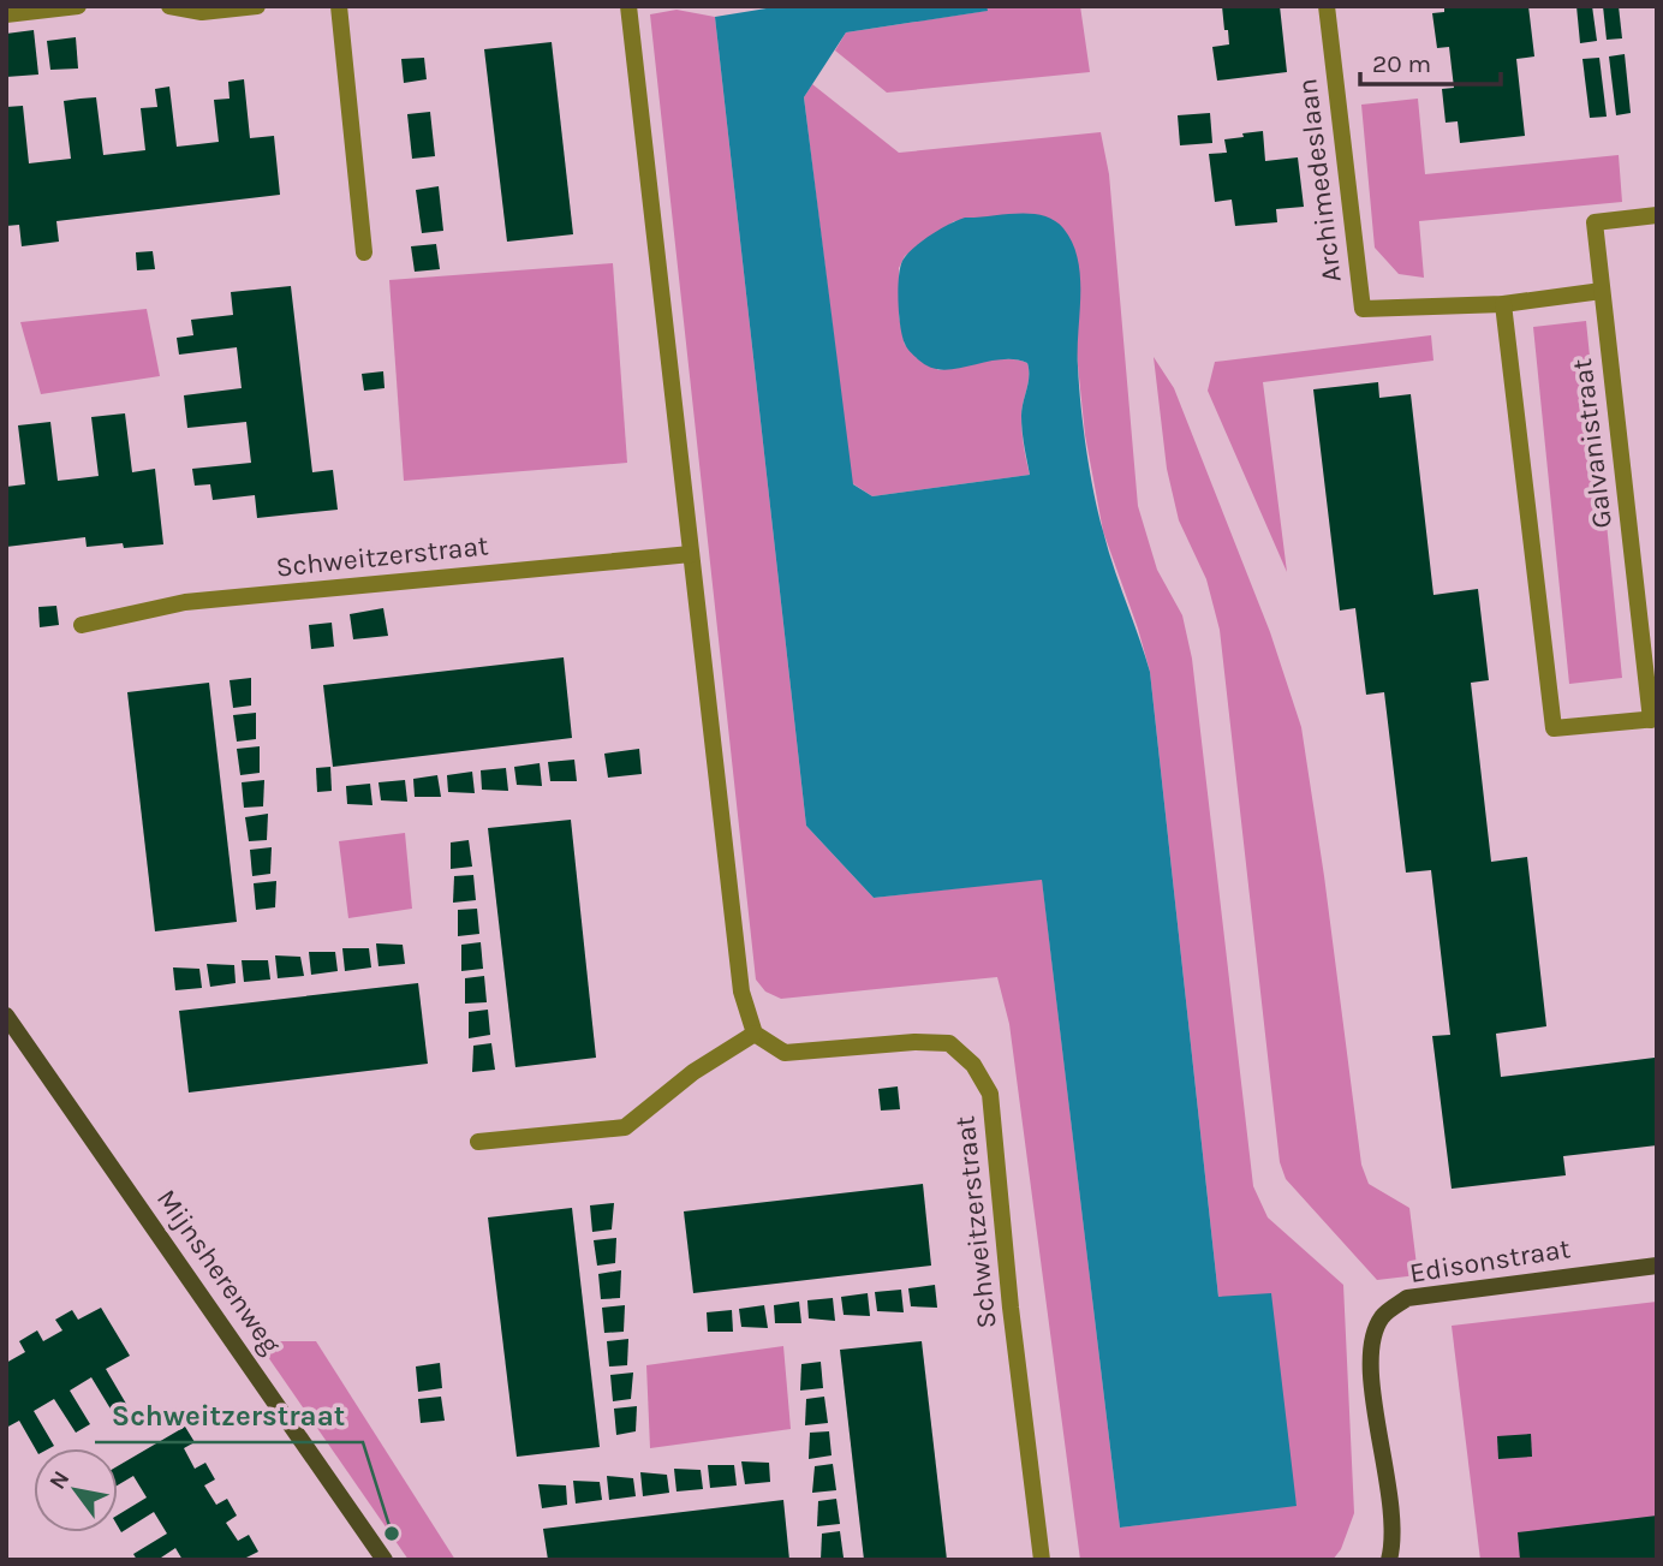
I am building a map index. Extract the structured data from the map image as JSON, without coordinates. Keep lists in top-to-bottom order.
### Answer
{
  "streets": {
    "street": [
      "Archimedeslaan",
      "Galvanistraat",
      "Schweitzerstraat",
      "Edisonstraat",
      "Mijnsherenweg"
    ]
  },
  "crossings": [
    ["Archimedeslaan", "Galvanistraat"]
  ],
  "places": ["Schweitzerstraat"],
  "scale_bar": "20 m",
  "north": "top left"
}
